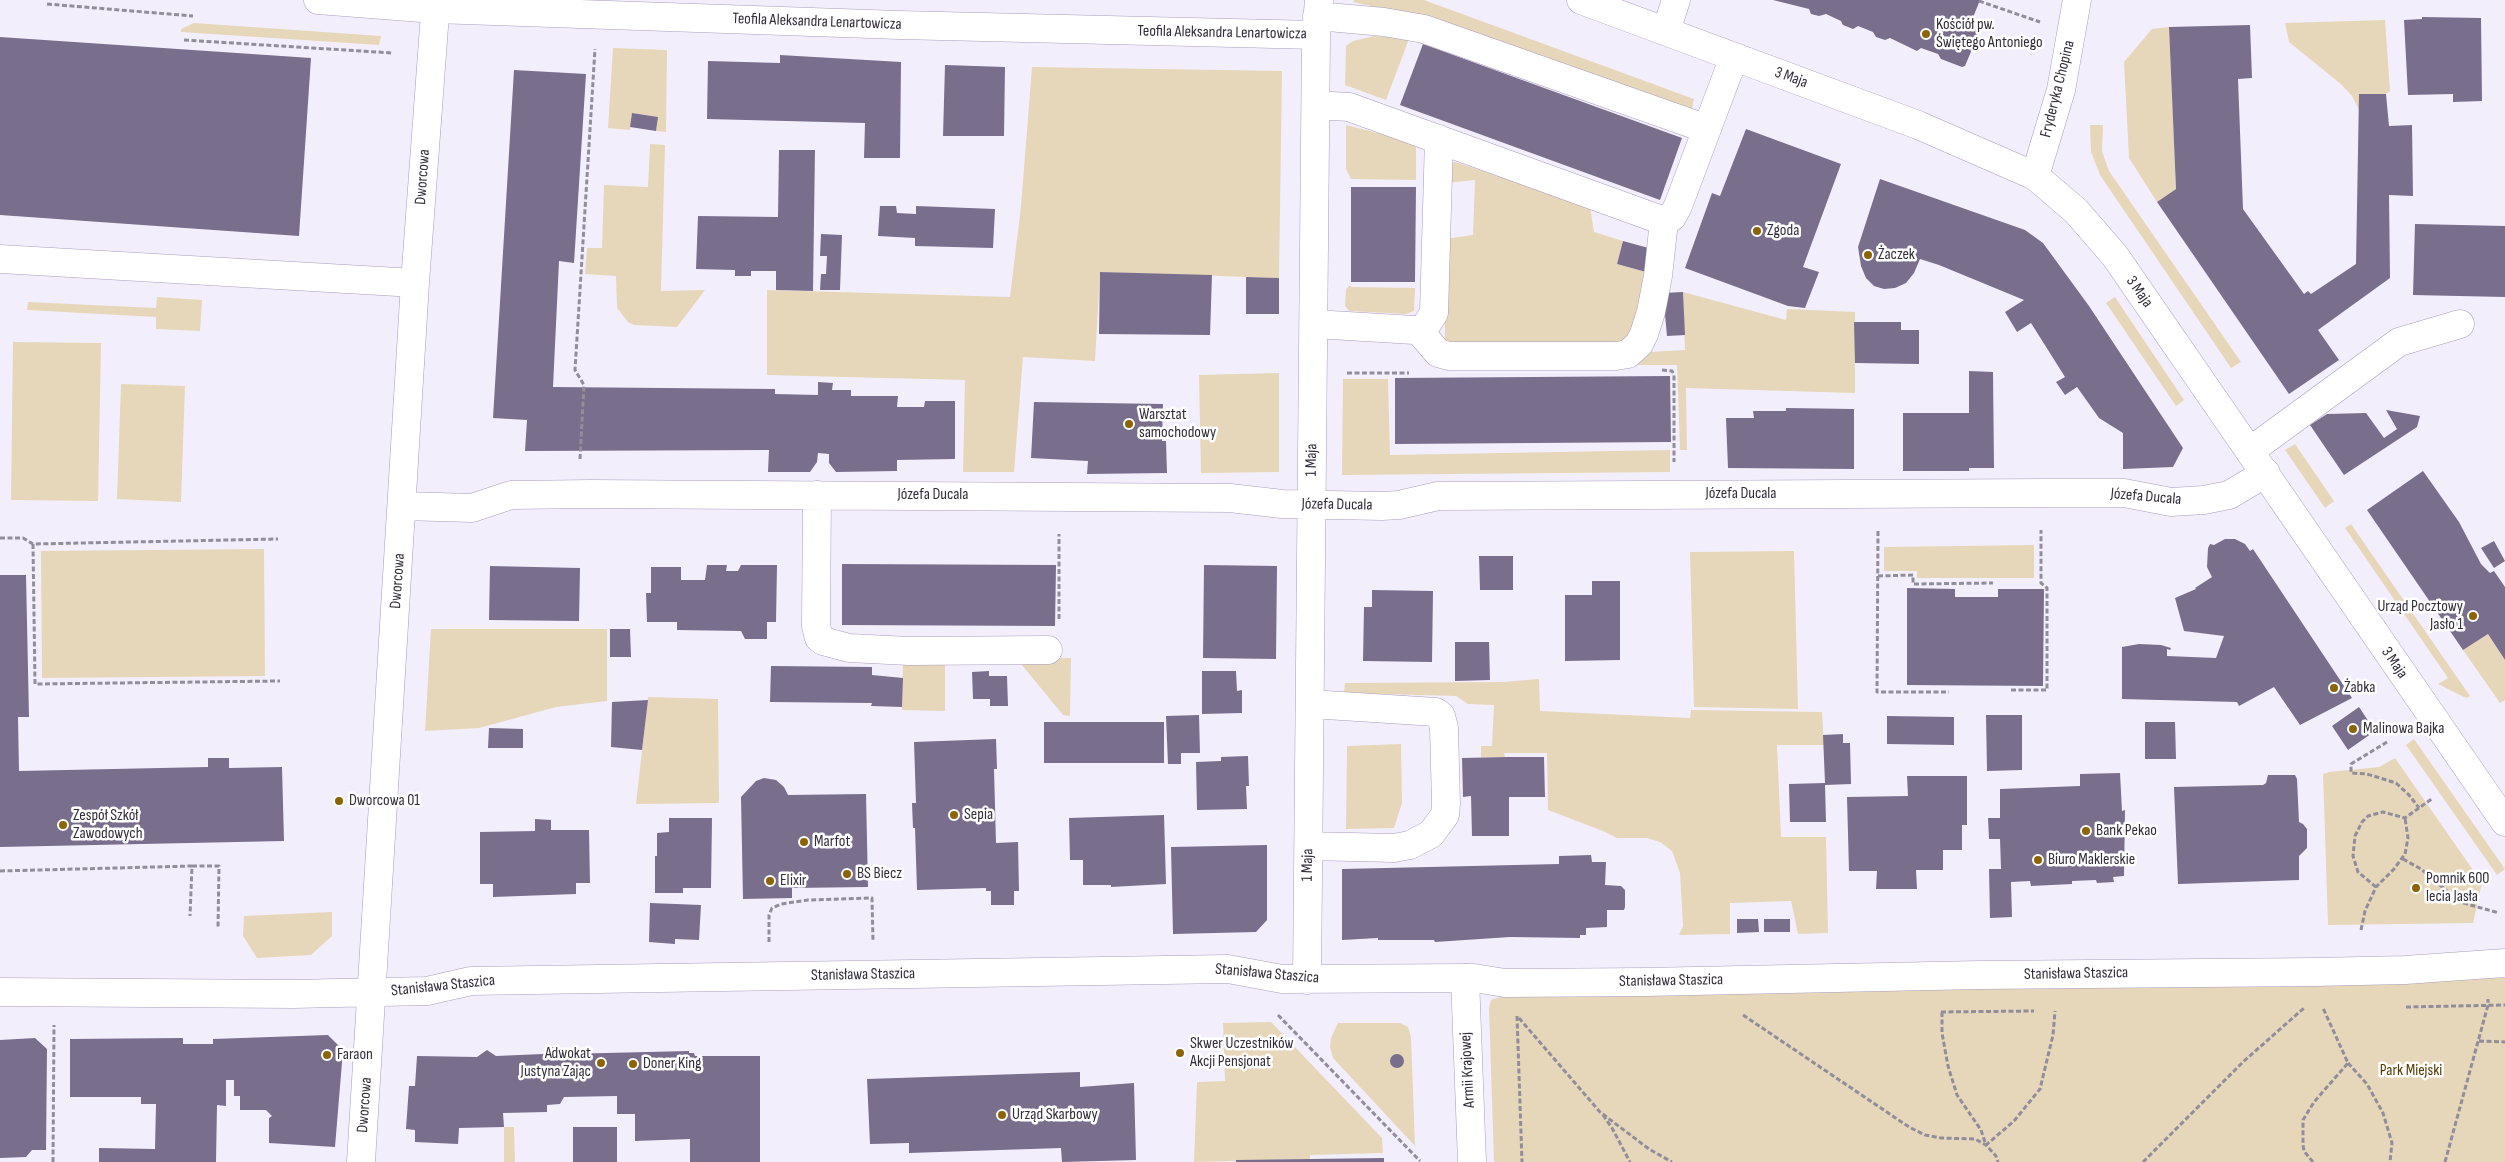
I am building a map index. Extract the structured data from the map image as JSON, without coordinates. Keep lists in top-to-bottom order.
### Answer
{
  "streets": {
    "street": [
      "Teofila Aleksandra Lenartowicza",
      "3 Maja",
      "Fryderyka Chopina",
      "Dworcowa",
      "1 Maja",
      "Józefa Ducala",
      "Stanisława Staszica",
      "Armii Krajowej"
    ]
  },
  "crossings": [
    ["Teofila Aleksandra Lenartowicza", "Dworcowa"],
    ["Teofila Aleksandra Lenartowicza", "1 Maja"],
    ["3 Maja", "Fryderyka Chopina"],
    ["3 Maja", "Józefa Ducala"],
    ["Dworcowa", "Józefa Ducala"],
    ["Dworcowa", "Stanisława Staszica"],
    ["1 Maja", "Józefa Ducala"],
    ["1 Maja", "Stanisława Staszica"],
    ["Stanisława Staszica", "Armii Krajowej"]
  ],
  "parks": ["Park Miejski"],
  "places": [
    "Kościół pw. Świętego Antoniego",
    "Zgoda",
    "Żaczek",
    "Warsztat samochodowy",
    "Urząd Pocztowy Jasło 1",
    "Żabka",
    "Malinowa Bajka",
    "Dworcowa 01",
    "Sepia",
    "Zespół Szkół Zawodowych",
    "Bank Pekao",
    "Marfot",
    "Biuro Maklerskie",
    "BS Biecz",
    "Elixir",
    "Pomnik 600 lecia Jasła",
    "Skwer Uczestników Akcji Pensjonat",
    "Faraon",
    "Adwokat Justyna Zając",
    "Doner King",
    "Urząd Skarbowy"
  ]
}
